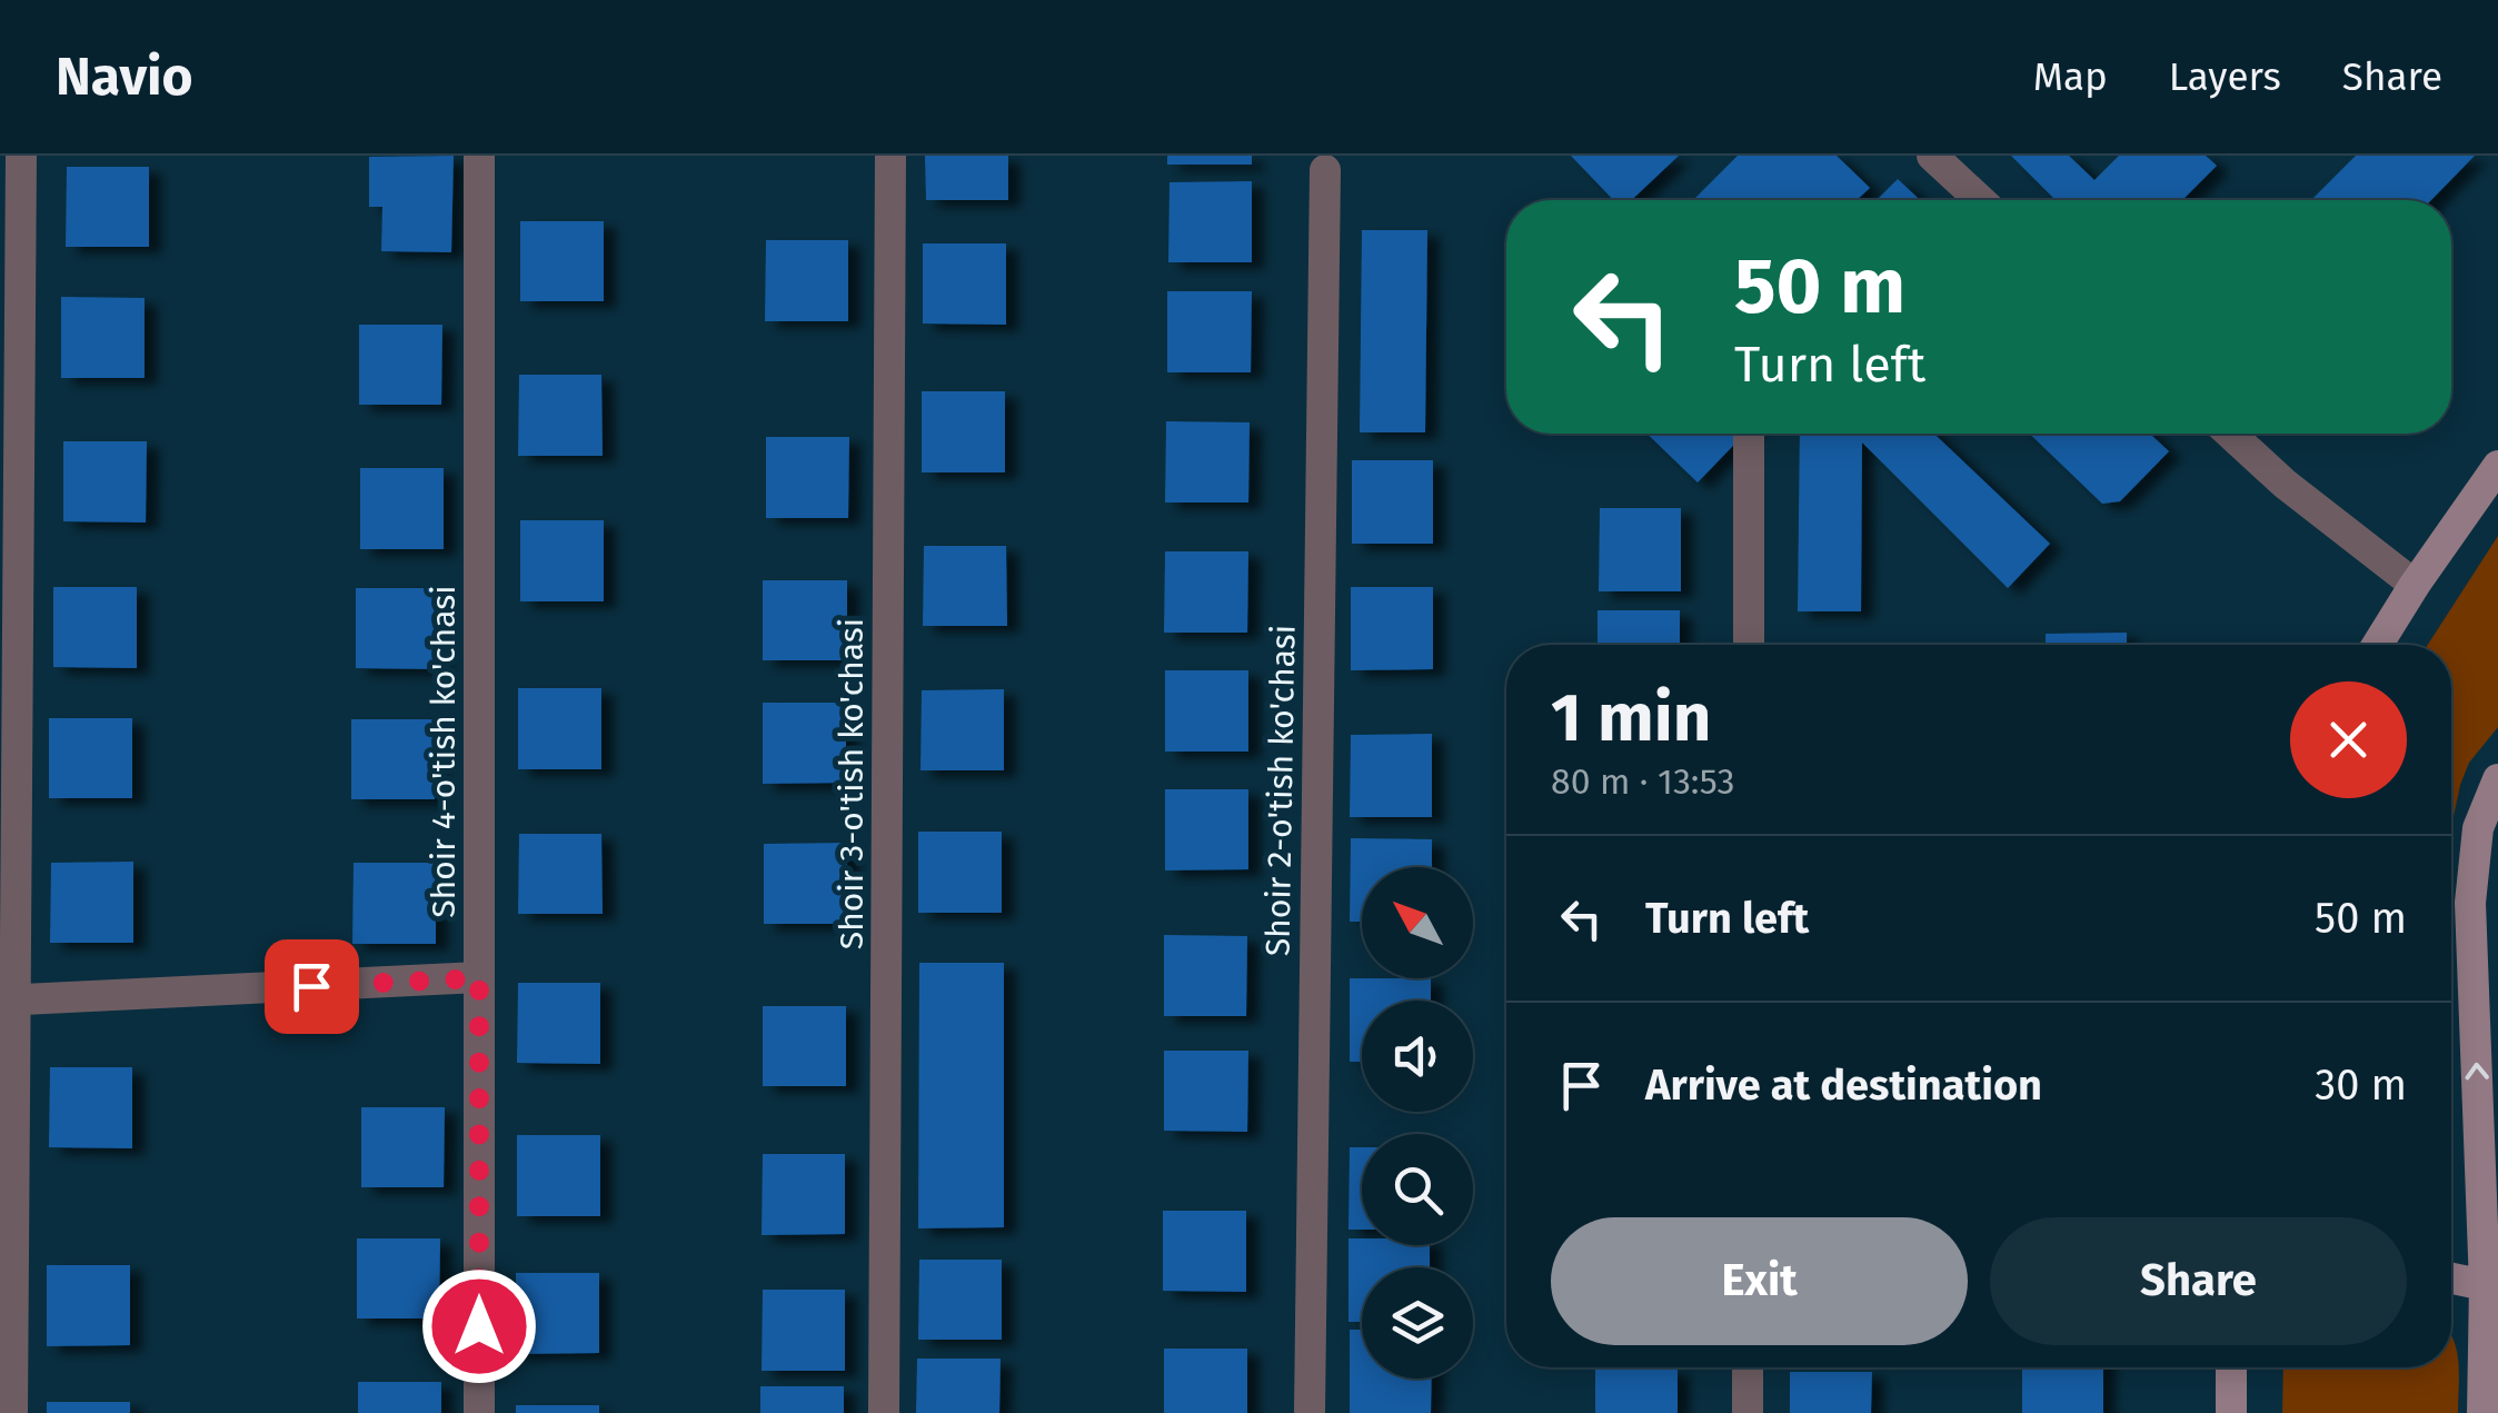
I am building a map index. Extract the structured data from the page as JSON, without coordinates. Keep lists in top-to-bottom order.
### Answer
{
  "streets": {
    "street": ["Shoir 4-o'tish ko'chasi", "Shoir 3-o'tish ko'chasi", "Shoir 2-o'tish ko'chasi"]
  },
  "north": "top left",
  "page": {
    "header": "Navio",
    "nav": ["Map", "Layers", "Share"],
    "turn": ["50 m", "Turn left"],
    "heading": ["1 min", "80 m · 13:53"],
    "list": [
      {
        "name": "Turn left",
        "value": "50 m"
      },
      {
        "name": "Arrive at destination",
        "value": "30 m"
      }
    ],
    "buttons": ["Exit", "Share"]
  }
}
